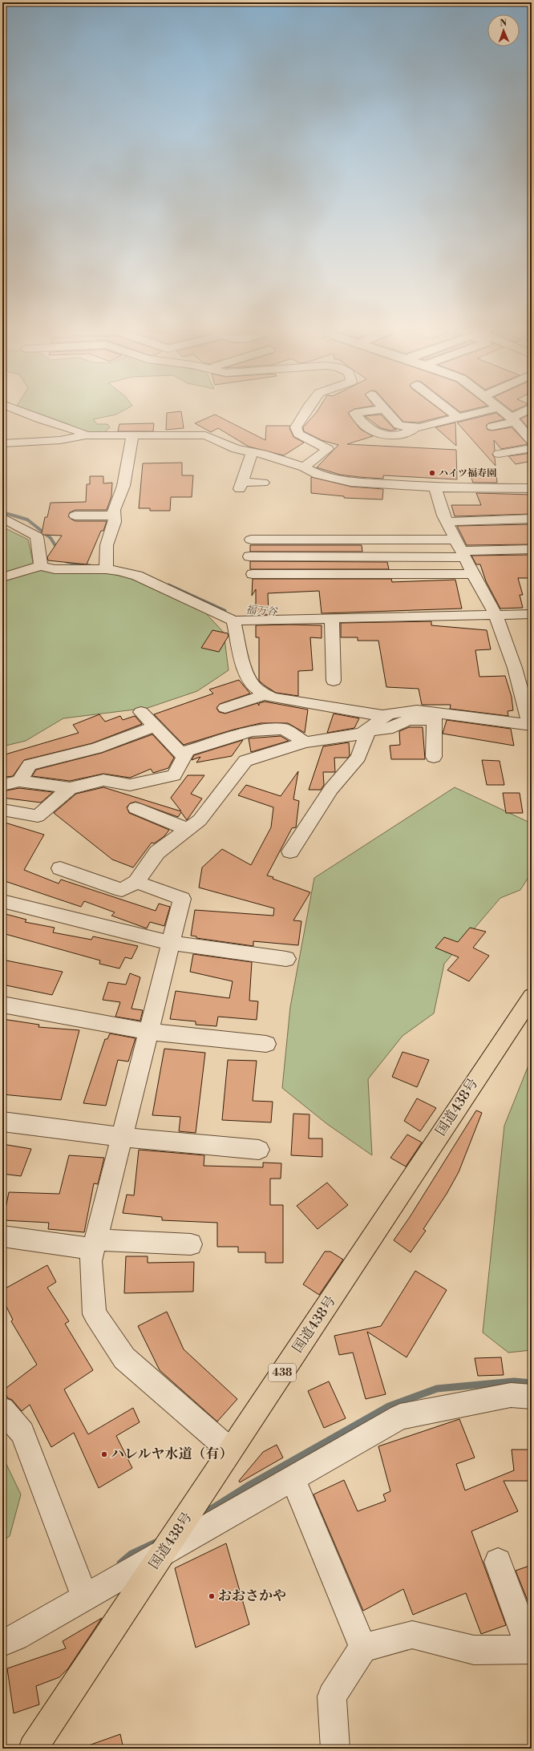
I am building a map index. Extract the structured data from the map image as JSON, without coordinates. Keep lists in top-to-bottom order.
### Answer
{
  "streets": {
    "highway": ["国道438号", "438"]
  },
  "water": ["福万谷"],
  "places": ["ハイツ福寿園", "ハレルヤ水道（有）", "おおさかや"],
  "north": "top"
}
